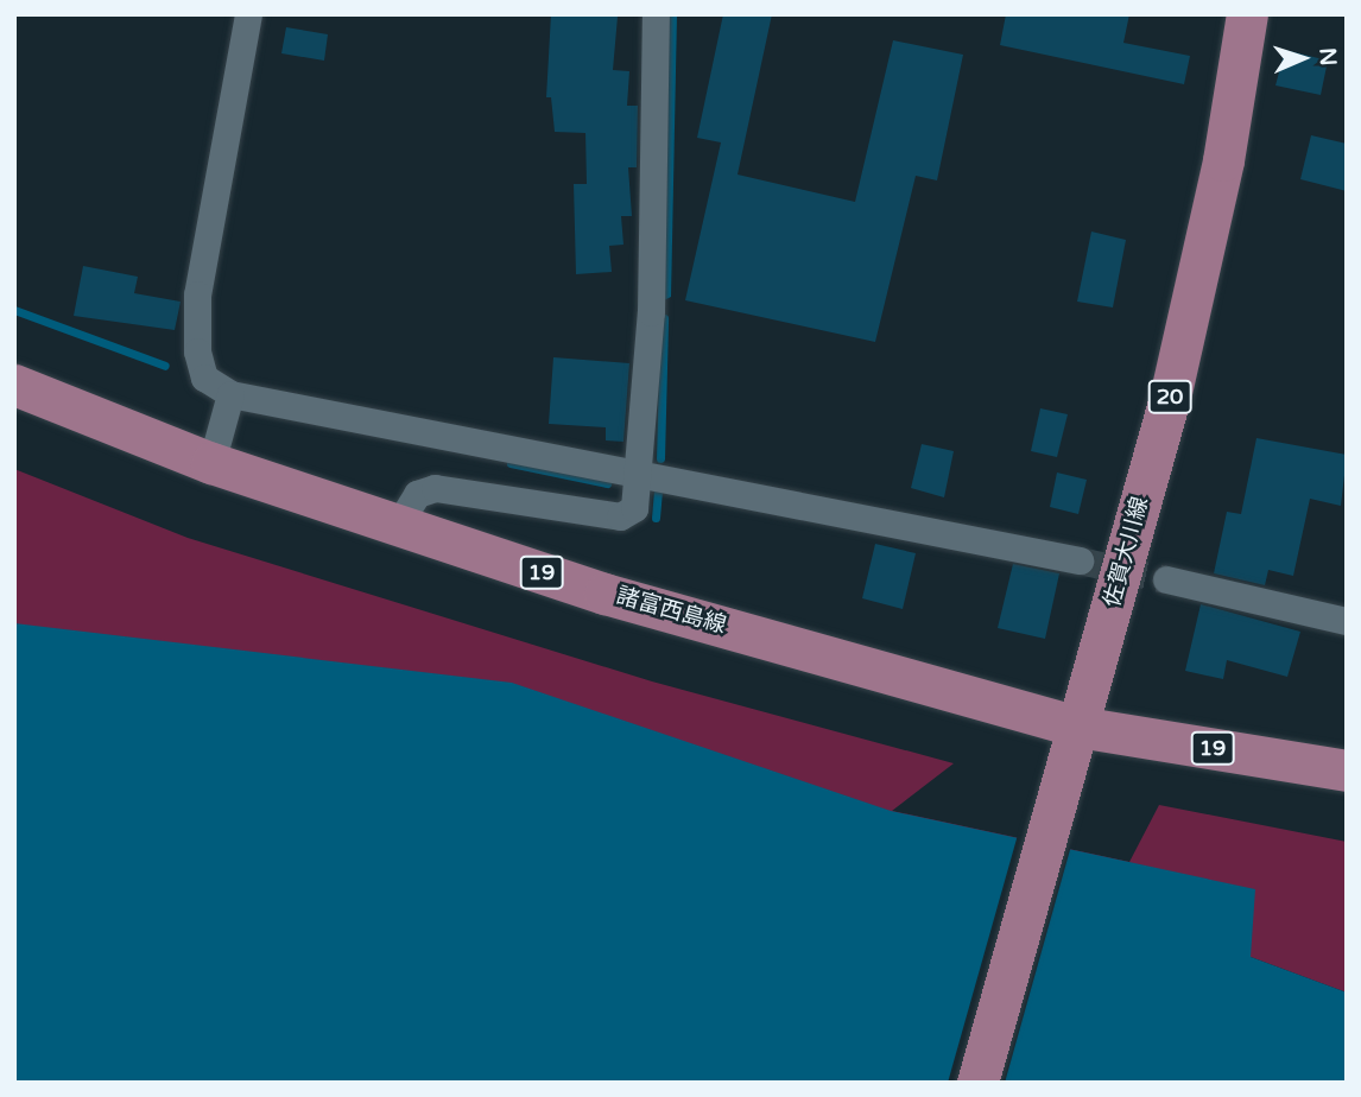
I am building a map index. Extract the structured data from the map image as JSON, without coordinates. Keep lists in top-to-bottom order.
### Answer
{
  "streets": {
    "main road": [
      "20",
      "佐賀大川線",
      "19",
      "諸富西島線"
    ]
  },
  "crossings": [
    ["佐賀大川線", "諸富西島線"]
  ],
  "north": "right"
}
